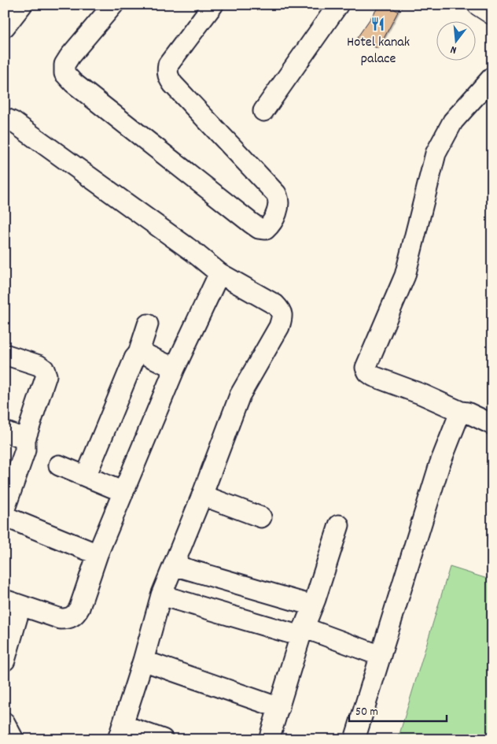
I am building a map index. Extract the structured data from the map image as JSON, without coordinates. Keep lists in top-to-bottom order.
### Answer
{
  "places": {
    "restaurant": ["Hotel kanak palace"]
  },
  "scale_bar": "50 m",
  "north": "bottom"
}
